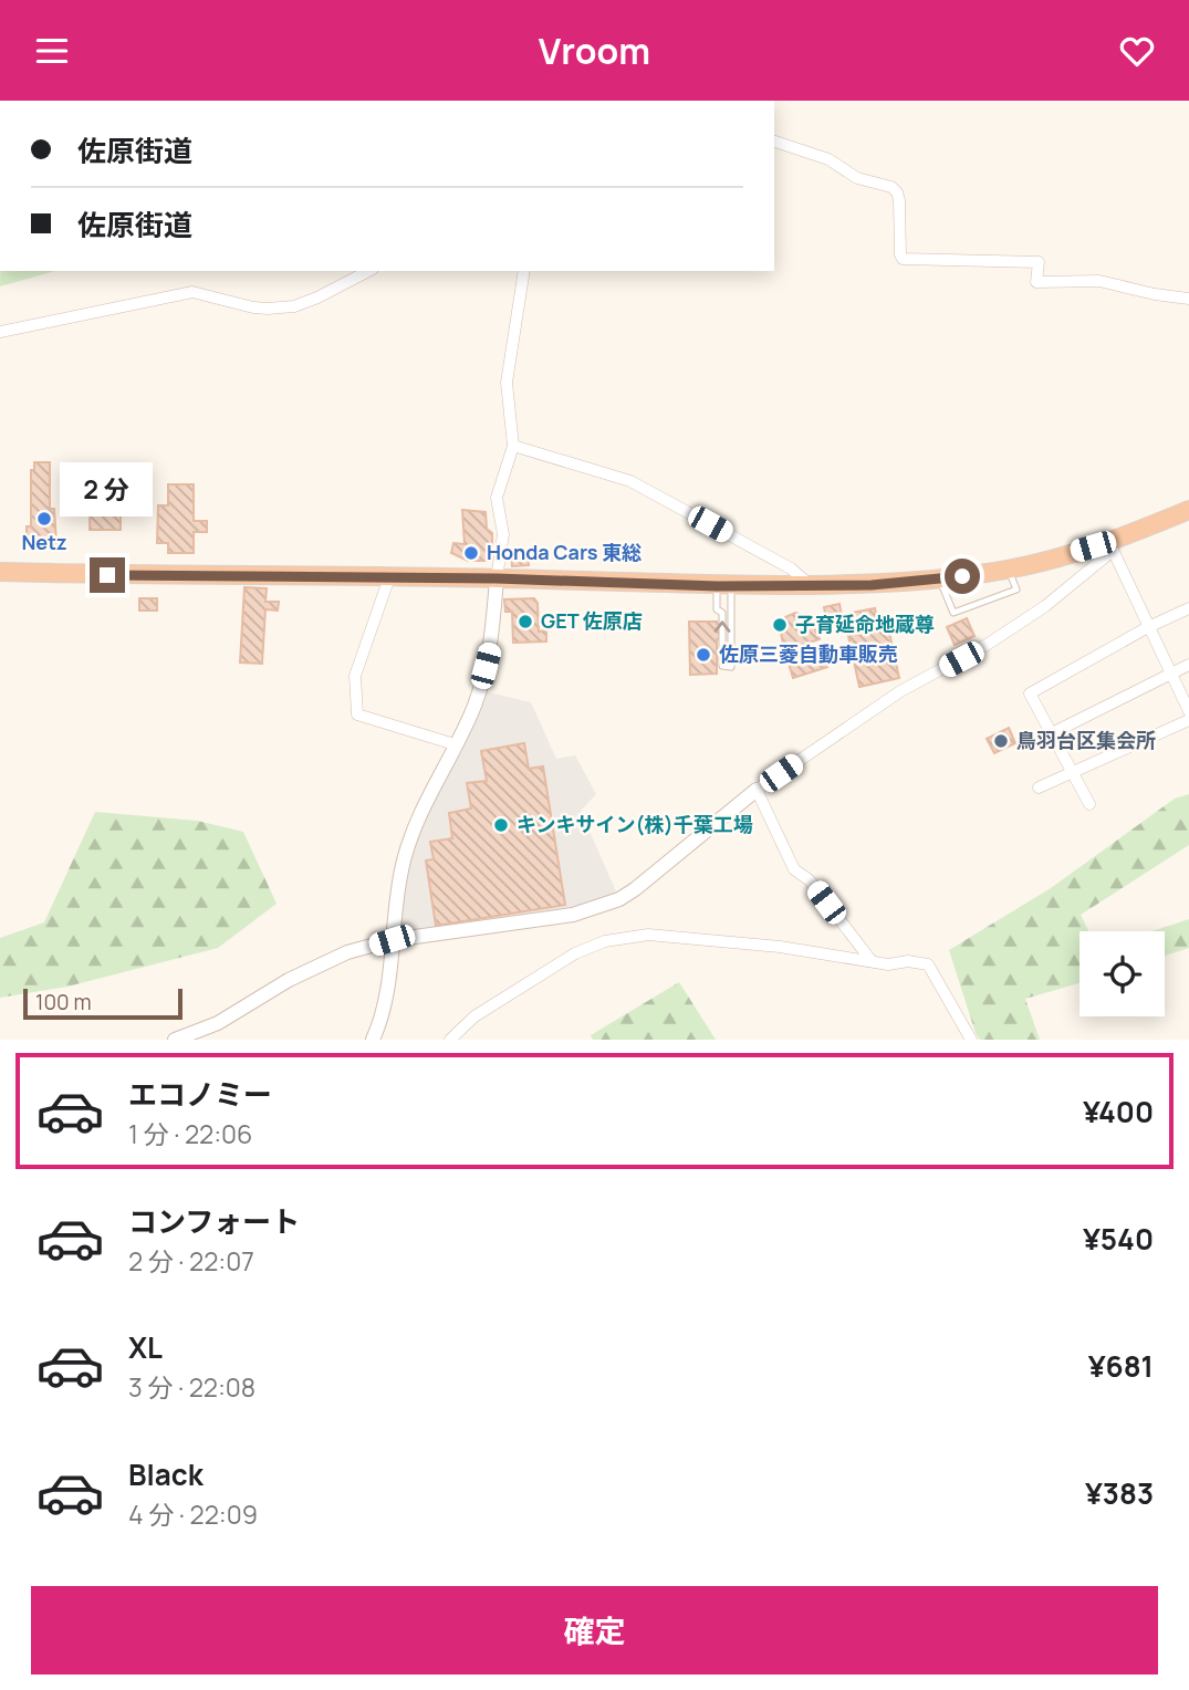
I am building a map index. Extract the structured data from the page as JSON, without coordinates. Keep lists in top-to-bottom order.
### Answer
{
  "places": [
    "Netz",
    "Honda Cars 東総",
    "GET 佐原店",
    "子育延命地蔵尊",
    "佐原三菱自動車販売",
    "鳥羽台区集会所",
    "キンキサイン(株)千葉工場"
  ],
  "scale_bar": "100 m",
  "page": {
    "header": "Vroom",
    "banner": ["佐原街道", "佐原街道"],
    "bubble": "2 分",
    "scale": "100 m",
    "list": [
      {
        "name": "エコノミー",
        "note": "1 分 · 22:06",
        "value": "¥400"
      },
      {
        "name": "コンフォート",
        "note": "2 分 · 22:07",
        "value": "¥540"
      },
      {
        "name": "XL",
        "note": "3 分 · 22:08",
        "value": "¥681"
      },
      {
        "name": "Black",
        "note": "4 分 · 22:09",
        "value": "¥383"
      }
    ],
    "buttons": "確定"
  }
}
